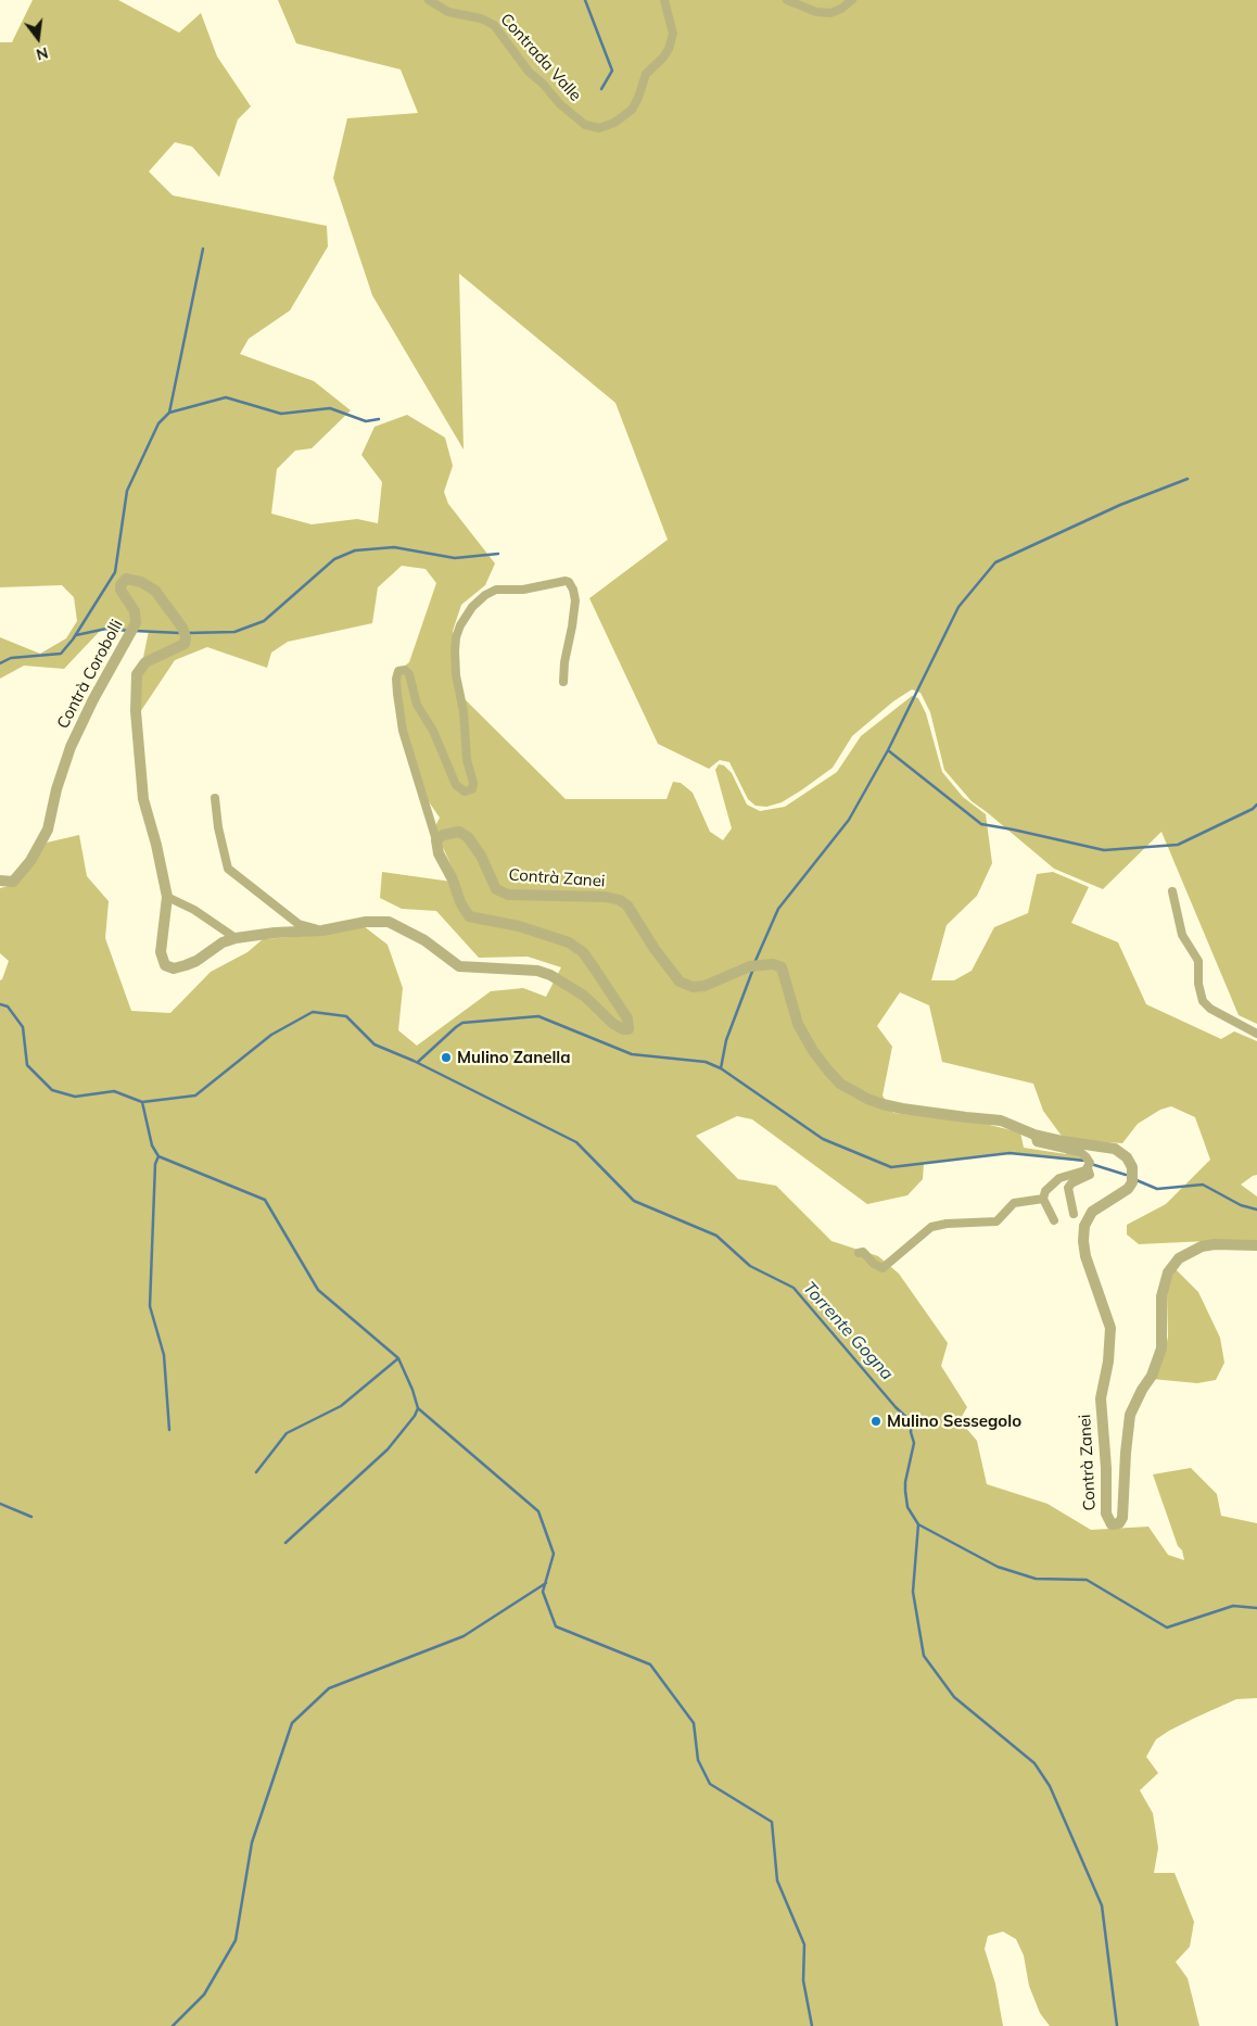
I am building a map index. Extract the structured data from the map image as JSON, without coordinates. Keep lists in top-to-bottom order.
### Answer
{
  "streets": {
    "street": ["Contrada Valle", "Contrà Corobolli", "Contrà Zanei"]
  },
  "crossings": [
    ["Contrà Corobolli", "Contrà Zanei"]
  ],
  "water": ["Torrente Gogna"],
  "places": ["Mulino Zanella", "Mulino Sessegolo"],
  "north": "bottom"
}
